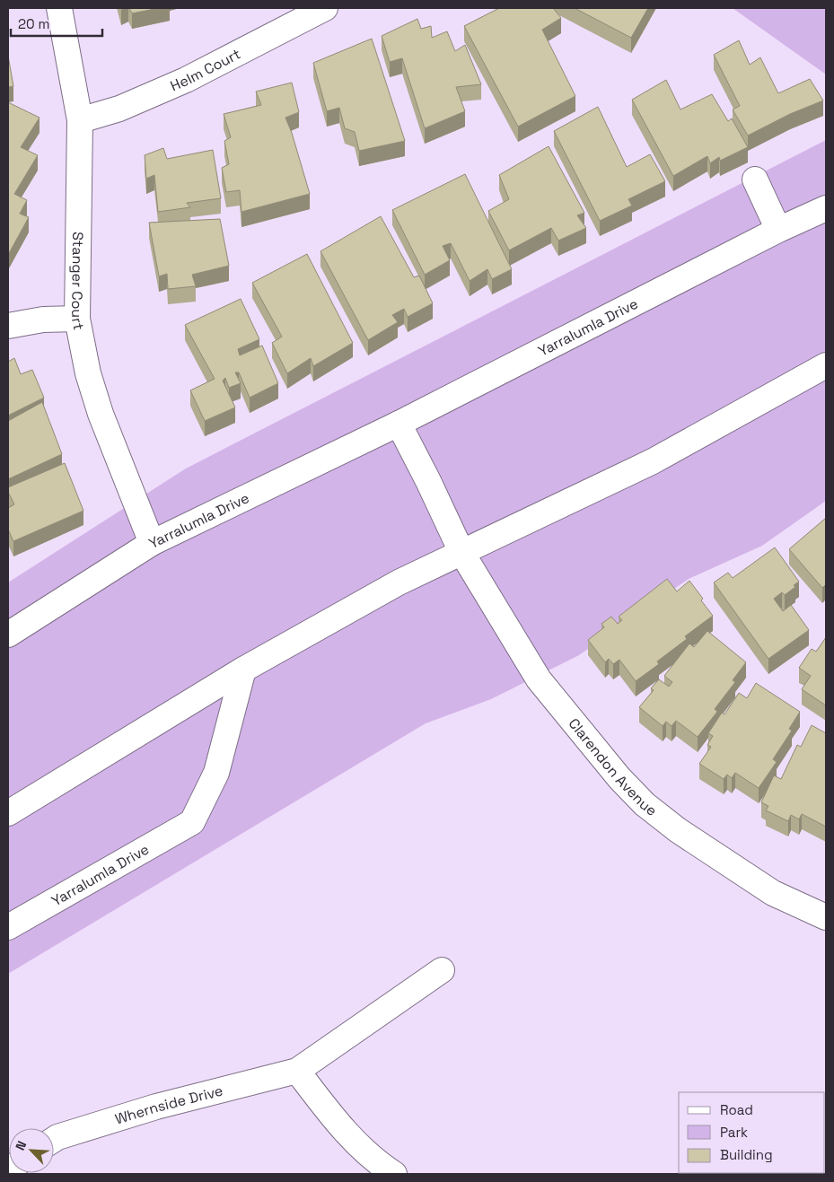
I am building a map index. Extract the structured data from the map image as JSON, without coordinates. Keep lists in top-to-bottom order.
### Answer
{
  "streets": {
    "street": [
      "Helm Court",
      "Stanger Court",
      "Yarralumla Drive",
      "Clarendon Avenue",
      "Whernside Drive"
    ]
  },
  "crossings": [
    ["Helm Court", "Stanger Court"],
    ["Stanger Court", "Yarralumla Drive"]
  ],
  "legend": ["Road", "Park", "Building"],
  "scale_bar": "20 m",
  "north": "top left"
}
